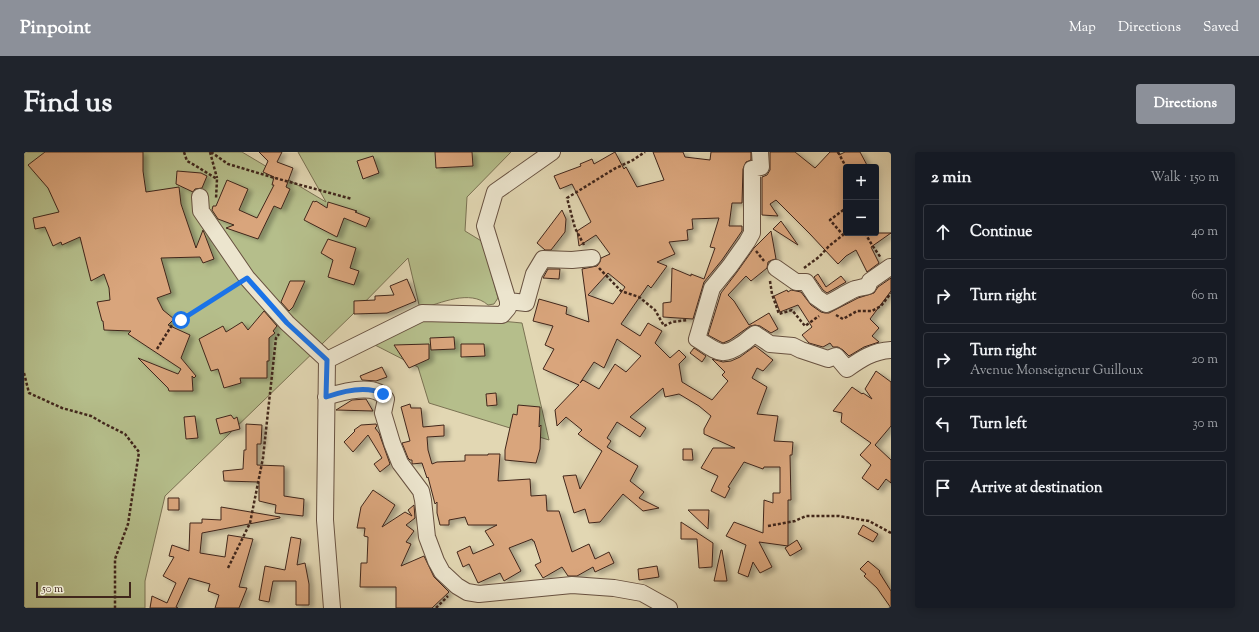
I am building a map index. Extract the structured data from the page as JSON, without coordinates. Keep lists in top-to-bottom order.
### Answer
{
  "scale_bar": "50 m",
  "page": {
    "header": "Pinpoint",
    "nav": ["Map", "Directions", "Saved"],
    "title": "Find us",
    "buttons": "Directions",
    "heading": ["2 min", "Walk · 150 m"],
    "map_buttons": ["+", "−"],
    "list": [
      ["Continue", "40 m"],
      ["Turn right", "60 m"],
      ["Turn right", "Avenue Monseigneur Guilloux", "20 m"],
      ["Turn left", "30 m"],
      "Arrive at destination"
    ],
    "scale": "50 m"
  }
}
